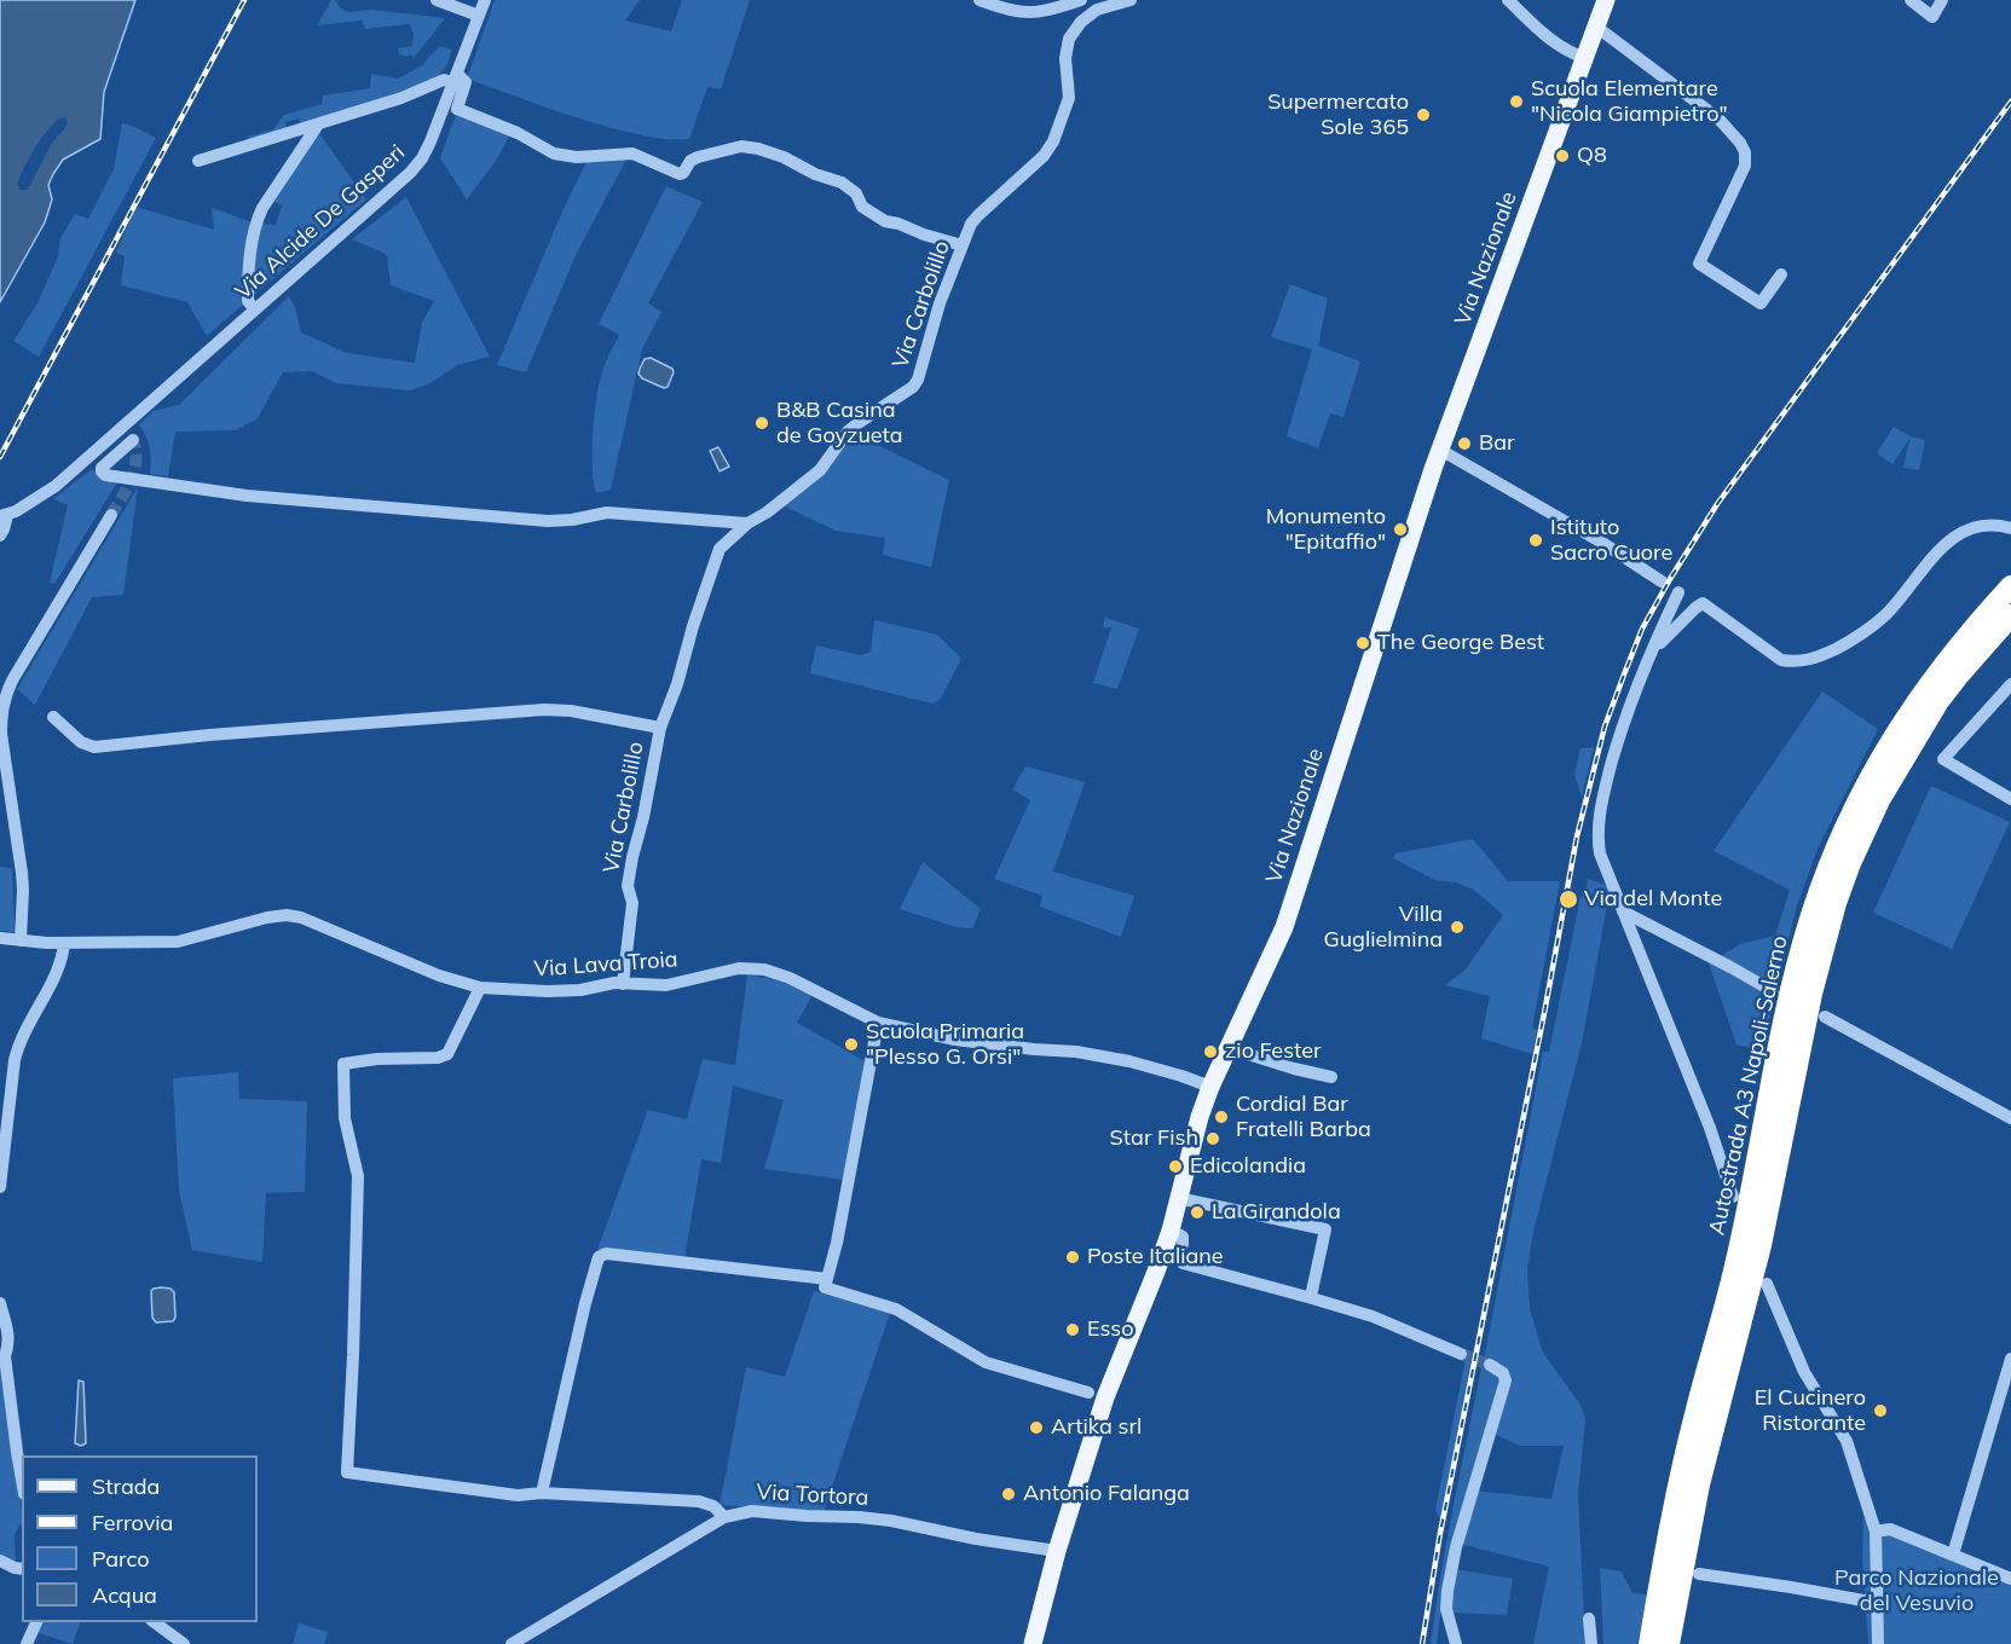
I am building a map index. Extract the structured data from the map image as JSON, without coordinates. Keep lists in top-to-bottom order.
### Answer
{
  "streets": {
    "highway": ["Autostrada A3 Napoli-Salerno"],
    "main road": ["Via Nazionale"],
    "street": [
      "Via Alcide De Gasperi",
      "Via Carbolillo",
      "Via Lava Troia",
      "Via Tortora"
    ]
  },
  "crossings": [
    ["Via Nazionale", "Via Lava Troia"],
    ["Via Nazionale", "Via Tortora"],
    ["Via Carbolillo", "Via Lava Troia"]
  ],
  "parks": ["Parco Nazionale del Vesuvio"],
  "places": [
    "Scuola Elementare \"Nicola Giampietro\"",
    "Supermercato Sole 365",
    "Q8",
    "B&B Casina de Goyzueta",
    "Bar",
    "Monumento \"Epitaffio\"",
    "Istituto Sacro Cuore",
    "The George Best",
    "Via del Monte",
    "Villa Guglielmina",
    "Scuola Primaria \"Plesso G. Orsi\"",
    "zio Fester",
    "Cordial Bar Fratelli Barba",
    "Star Fish",
    "Edicolandia",
    "La Girandola",
    "Poste Italiane",
    "Esso",
    "El Cucinero Ristorante",
    "Artika srl",
    "Antonio Falanga"
  ],
  "legend": [
    "Strada",
    "Ferrovia",
    "Parco",
    "Acqua"
  ]
}
